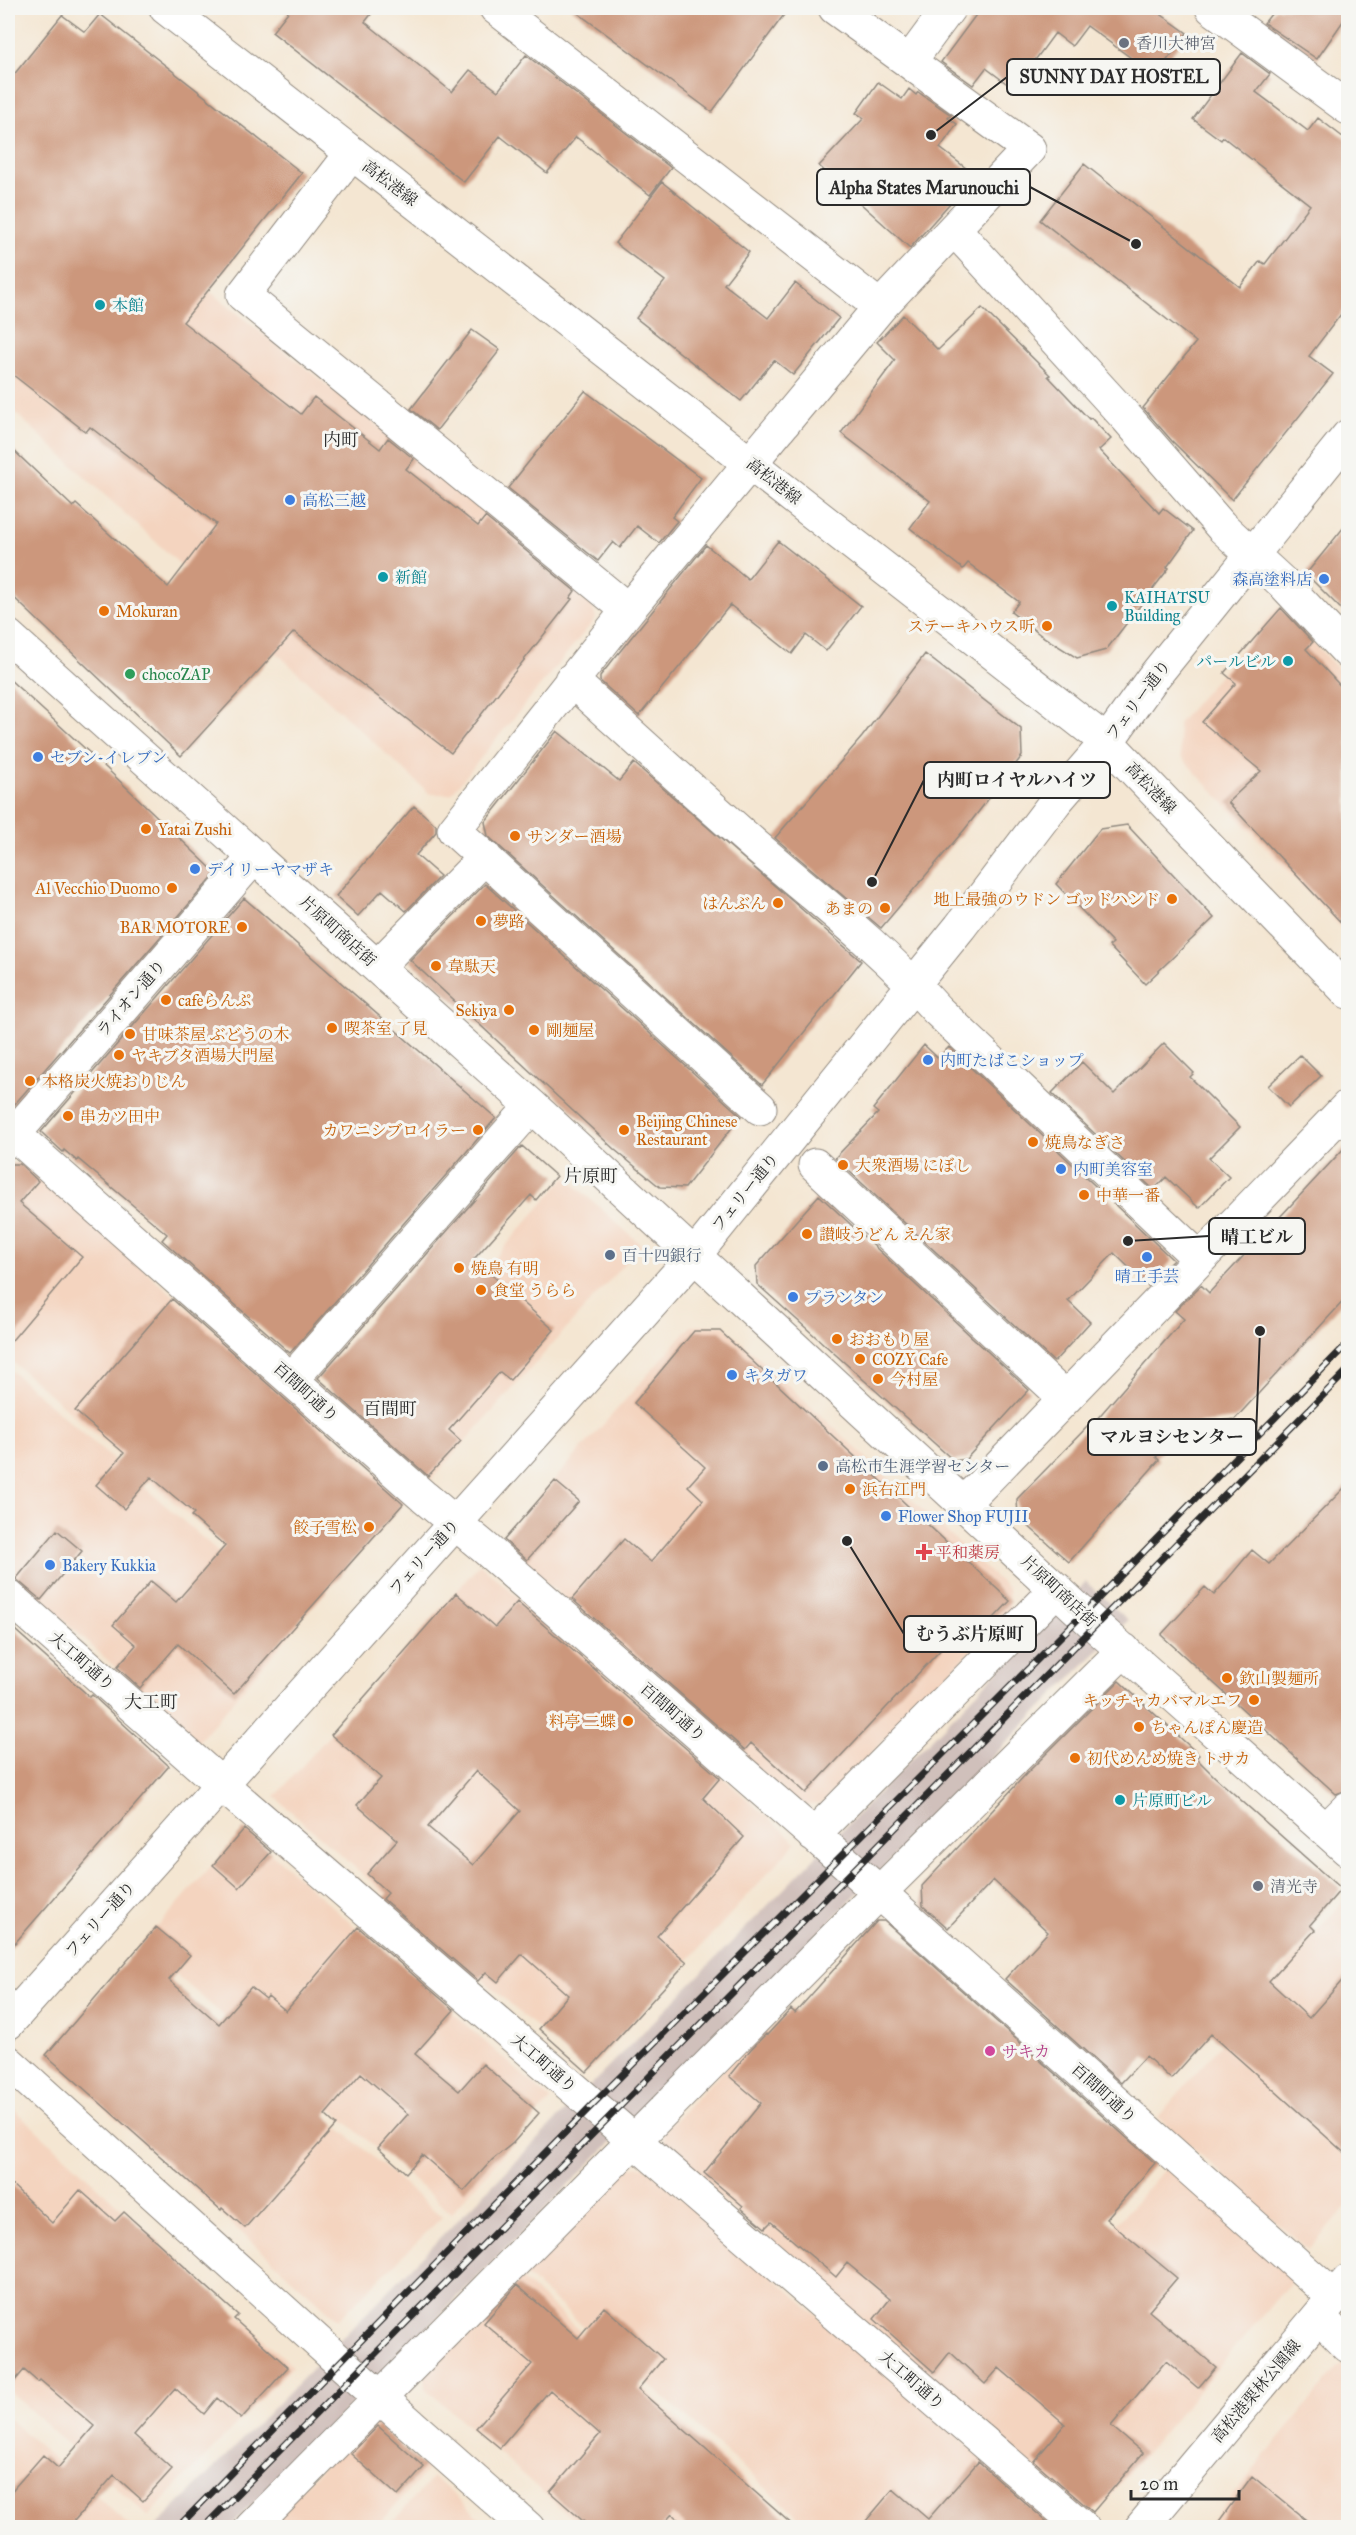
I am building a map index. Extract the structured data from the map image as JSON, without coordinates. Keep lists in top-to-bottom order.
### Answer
{
  "streets": {
    "street": [
      "高松港線",
      "フェリー通り",
      "片原町商店街",
      "ライオン通り",
      "百間町通り",
      "大工町通り",
      "高松港栗林公園線"
    ]
  },
  "crossings": [
    ["高松港線", "フェリー通り"],
    ["フェリー通り", "片原町商店街"],
    ["フェリー通り", "百間町通り"],
    ["フェリー通り", "大工町通り"],
    ["片原町商店街", "ライオン通り"],
    ["ライオン通り", "百間町通り"],
    ["百間町通り", "高松港栗林公園線"]
  ],
  "districts": [
    "内町",
    "片原町",
    "百間町",
    "大工町"
  ],
  "places": {
    "other": [
      "香川大神宮",
      "SUNNY DAY HOSTEL",
      "Alpha States Marunouchi",
      "本館",
      "高松三越",
      "新館",
      "森高塗料店",
      "KAIHATSU Building",
      "Mokuran",
      "ステーキハウス听",
      "パールビル",
      "chocoZAP",
      "セブン-イレブン",
      "Yatai Zushi",
      "サンダー酒場",
      "デイリーヤマザキ",
      "内町ロイヤルハイツ",
      "Al Vecchio Duomo",
      "地上最強のウドン ゴッドハンド",
      "はんぶん",
      "あまの",
      "夢路",
      "BAR MOTORE",
      "韋駄天",
      "cafeらんぷ",
      "Sekiya",
      "喫茶室 了見",
      "剛麺屋",
      "甘味茶屋 ぶどうの木",
      "ヤキブタ酒場大門屋",
      "内町たばこショップ",
      "本格炭火焼おりじん",
      "串カツ田中",
      "カワニシブロイラー",
      "Beijing Chinese Restaurant",
      "焼鳥なぎさ",
      "大衆酒場 にぼし",
      "内町美容室",
      "中華一番",
      "讃岐うどん えん家",
      "晴工ビル",
      "百十四銀行",
      "晴工手芸",
      "焼鳥 有明",
      "食堂 うらら",
      "プランタン",
      "マルヨシセンター",
      "おおもり屋",
      "COZY Cafe",
      "キタガワ",
      "今村屋",
      "高松市生涯学習センター",
      "浜右江門",
      "Flower Shop FUJII",
      "餃子雪松",
      "むうぶ片原町",
      "Bakery Kukkia",
      "欽山製麺所",
      "キッチャカバマルエフ",
      "料亭 二蝶",
      "ちゃんぽん慶造",
      "初代めんめ焼き トサカ",
      "片原町ビル",
      "清光寺",
      "サキカ"
    ],
    "health": ["平和薬房"]
  },
  "scale_bar": "20 m"
}
